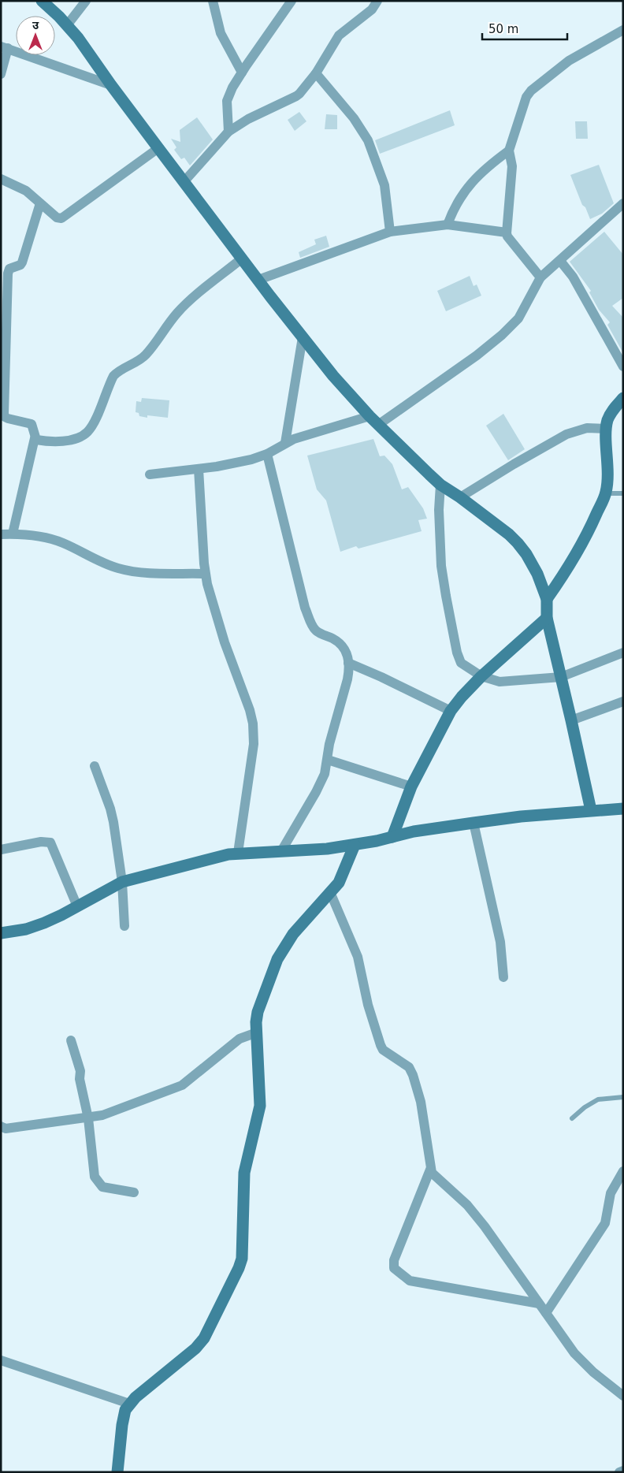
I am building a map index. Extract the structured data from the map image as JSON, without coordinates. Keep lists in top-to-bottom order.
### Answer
{
  "scale_bar": "50 m",
  "north": "top"
}
